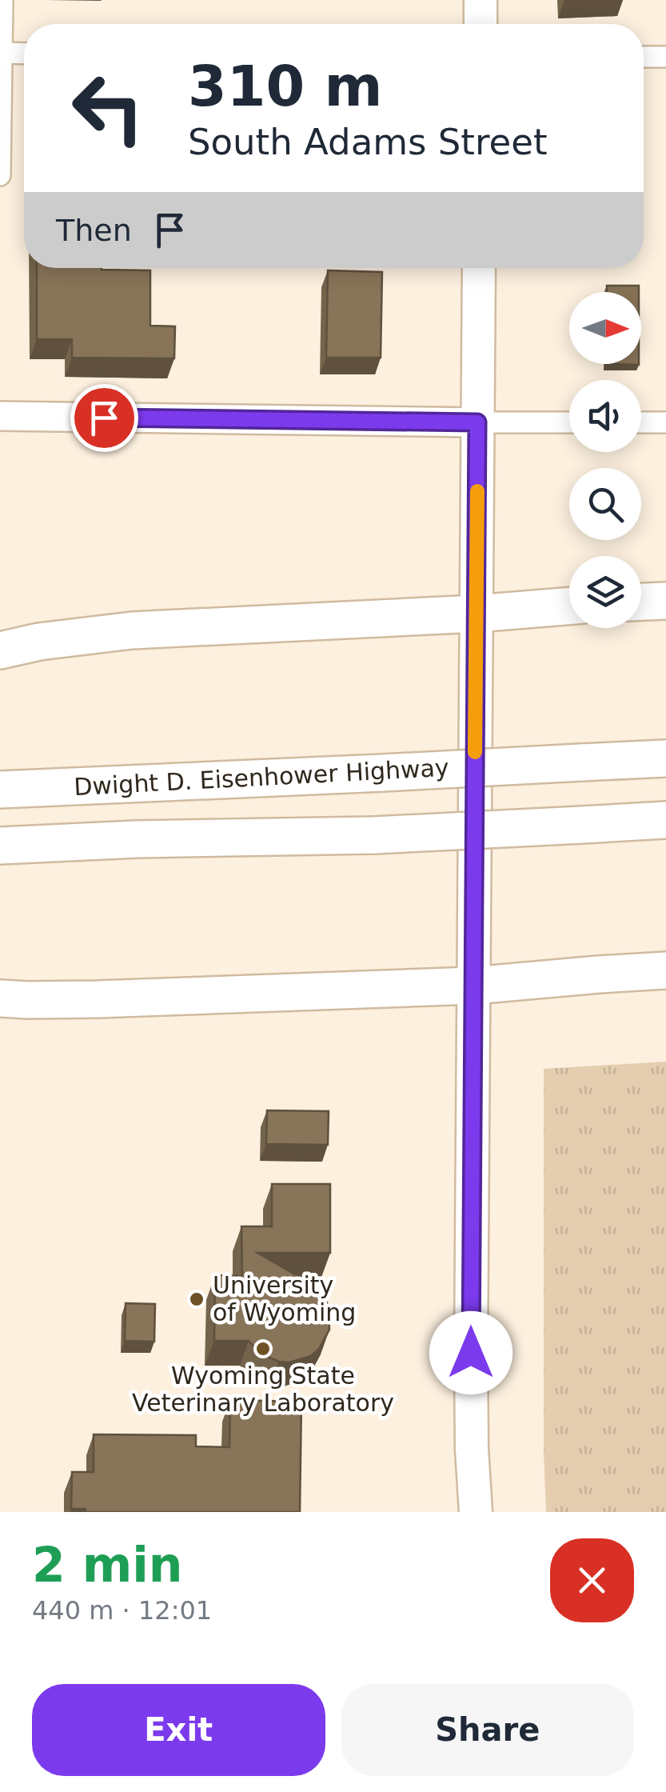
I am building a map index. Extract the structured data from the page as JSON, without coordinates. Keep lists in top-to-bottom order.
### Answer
{
  "streets": {
    "highway": ["Dwight D. Eisenhower Highway"]
  },
  "places": ["University of Wyoming", "Wyoming State Veterinary Laboratory"],
  "north": "right",
  "page": {
    "turn": ["310 m", "South Adams Street"],
    "then": "Then",
    "heading": ["2 min", "440 m · 12:01"],
    "buttons": ["Exit", "Share"]
  }
}
